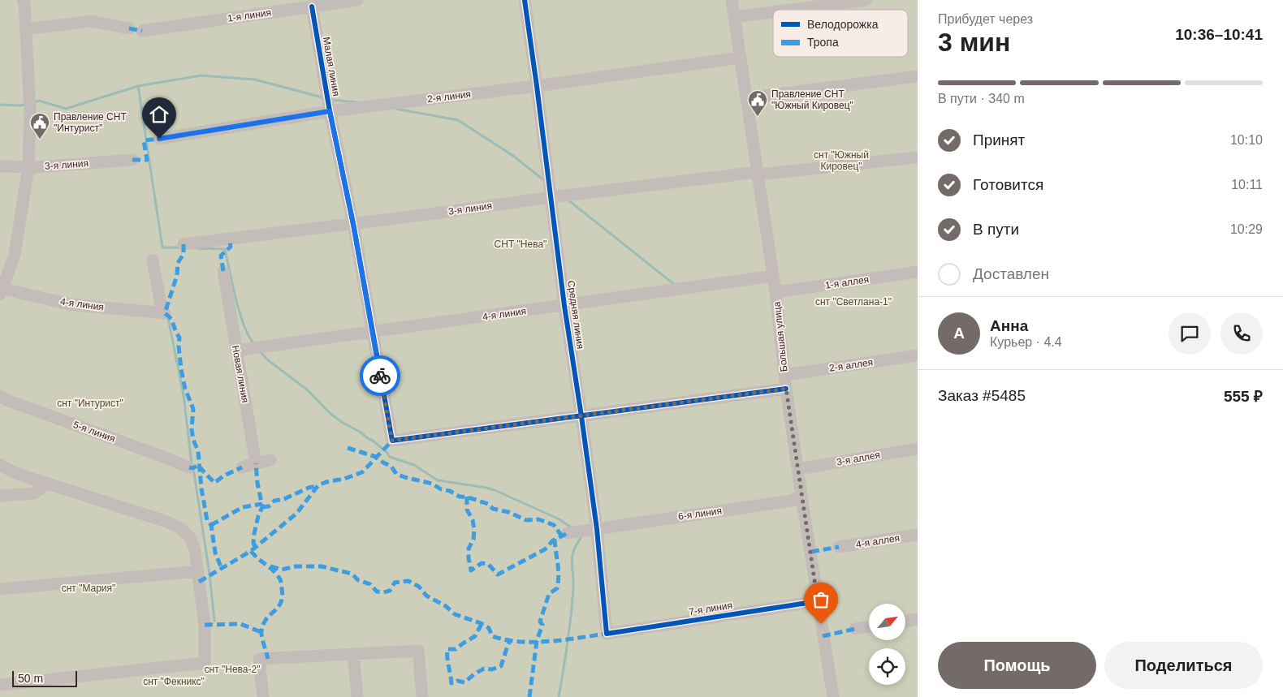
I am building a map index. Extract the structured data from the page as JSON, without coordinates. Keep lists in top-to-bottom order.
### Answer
{
  "streets": {
    "street": [
      "1-я линия",
      "Малая линия",
      "2-я линия",
      "3-я линия",
      "1-я аллея",
      "4-я линия",
      "Средняя линия",
      "Большая улица",
      "2-я аллея",
      "Новая линия",
      "5-я линия",
      "3-я аллея",
      "6-я линия",
      "4-я аллея",
      "7-я линия"
    ]
  },
  "crossings": [
    ["1-я линия", "Малая линия"],
    ["Малая линия", "2-я линия"],
    ["Малая линия", "3-я линия"],
    ["Малая линия", "4-я линия"],
    ["Малая линия", "Средняя линия"],
    ["2-я линия", "Средняя линия"],
    ["2-я линия", "Большая улица"],
    ["3-я линия", "Средняя линия"],
    ["3-я линия", "Большая улица"],
    ["1-я аллея", "Большая улица"],
    ["4-я линия", "Средняя линия"],
    ["4-я линия", "Большая улица"],
    ["4-я линия", "Новая линия"],
    ["Средняя линия", "6-я линия"],
    ["Средняя линия", "7-я линия"],
    ["Большая улица", "2-я аллея"],
    ["Большая улица", "3-я аллея"],
    ["Большая улица", "6-я линия"],
    ["Большая улица", "7-я линия"]
  ],
  "parks": [
    "снт \"Южный Кировец\"",
    "СНТ \"Нева\"",
    "снт \"Светлана-1\"",
    "снт \"Интурист\"",
    "снт \"Мария\"",
    "снт \"Нева-2\"",
    "снт \"Фекникс\""
  ],
  "places": {
    "public building": ["Правление СНТ \"Южный Кировец\"", "Правление СНТ \"Интурист\""]
  },
  "legend": ["Велодорожка", "Тропа"],
  "scale_bar": "50 m",
  "north": "top right",
  "page": {
    "heading": ["3 мин", "Прибудет через", "10:36–10:41"],
    "panel": [
      "Анна",
      "Курьер · 4.4",
      "Заказ #5485",
      "555 ₽"
    ],
    "bar": "В пути · 340 m",
    "list": [
      ["Принят", "10:10"],
      ["Готовится", "10:11"],
      ["В пути", "10:29"],
      "Доставлен"
    ],
    "round": "А",
    "buttons": ["Помощь", "Поделиться"],
    "scale": "50 m"
  }
}
